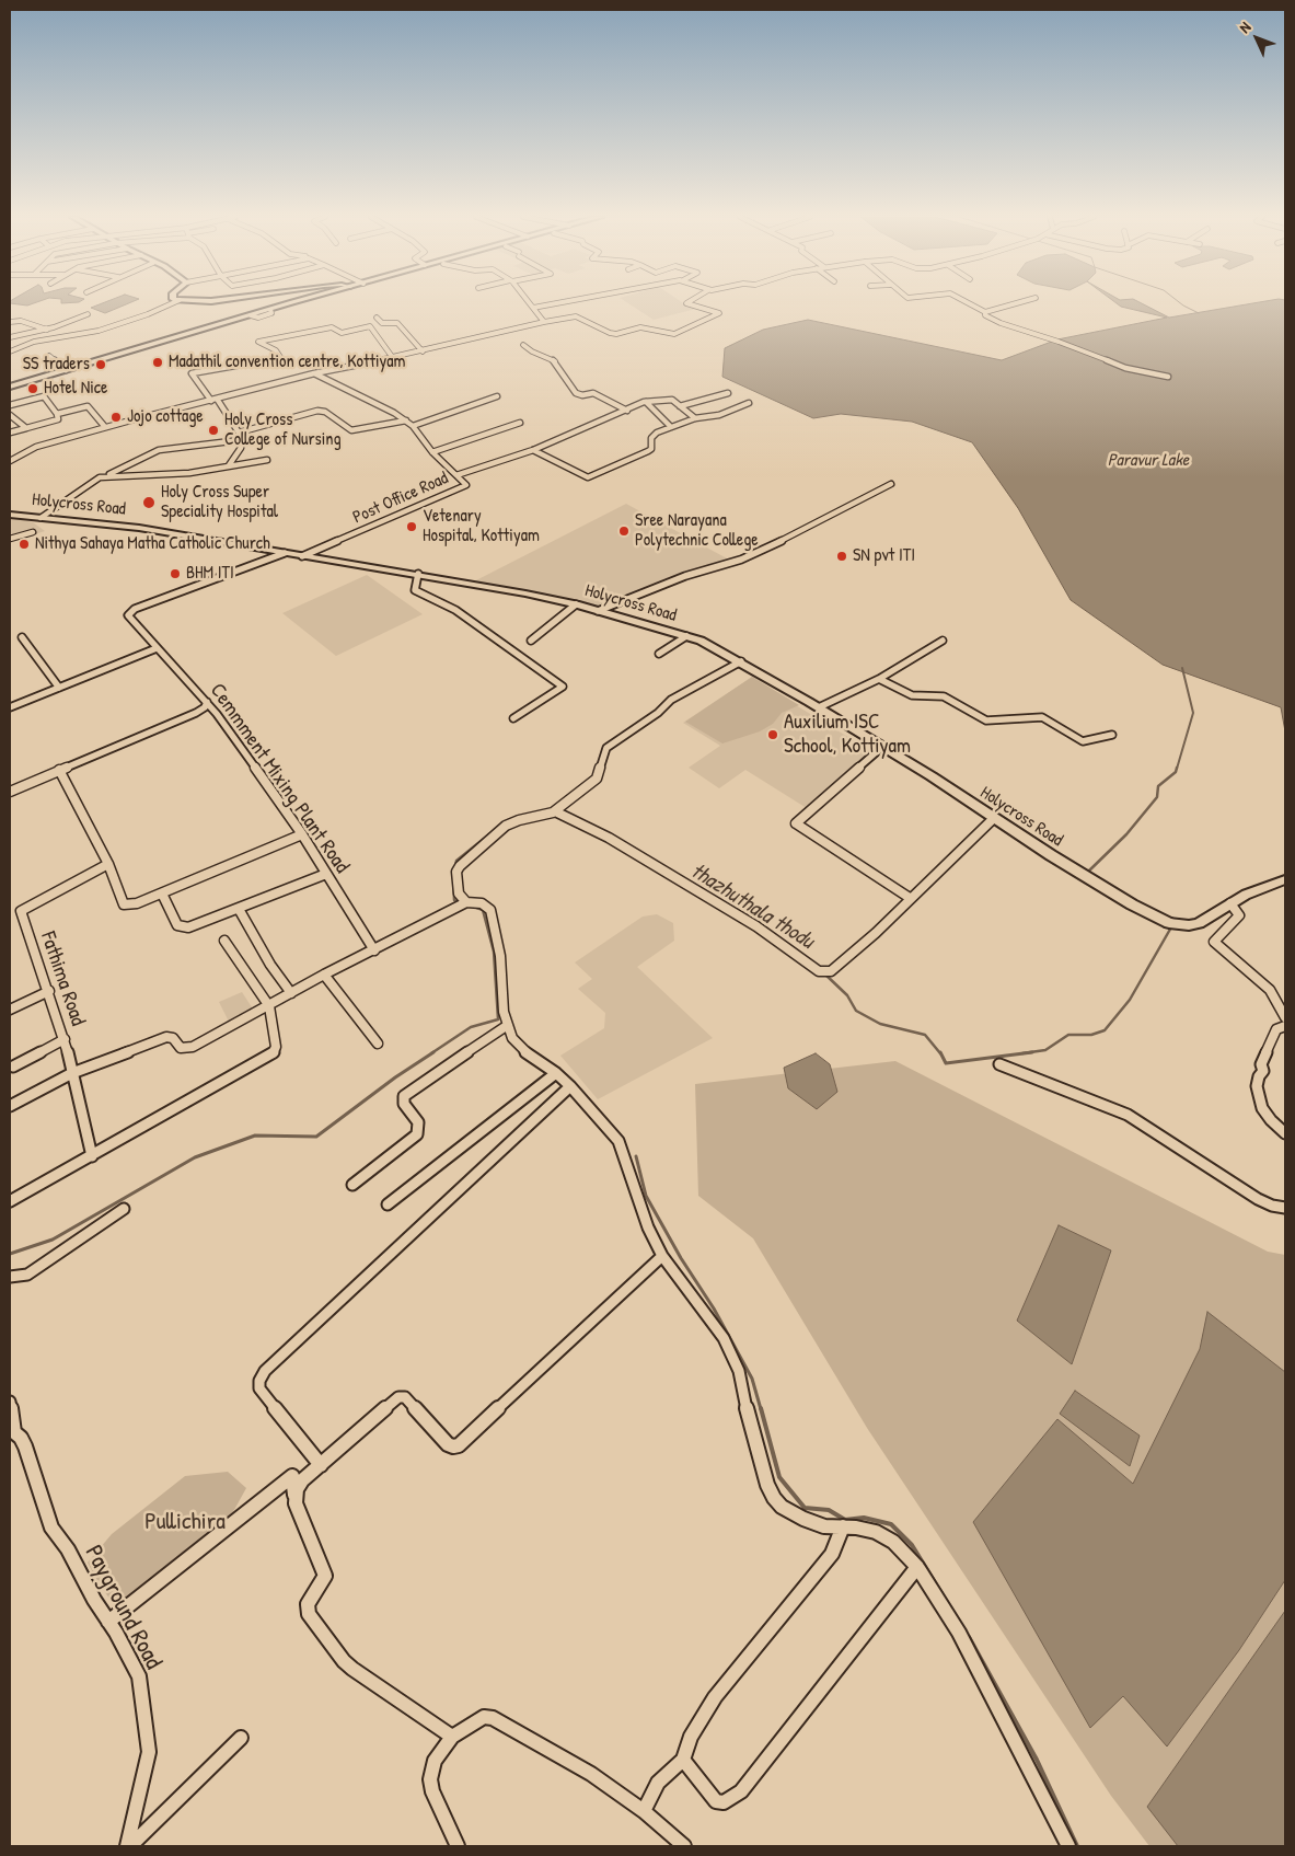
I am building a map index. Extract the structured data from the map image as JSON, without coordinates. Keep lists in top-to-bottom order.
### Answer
{
  "streets": {
    "main road": ["Holycross Road"],
    "street": [
      "Post Office Road",
      "Cemmment Mixing Plant Road",
      "Fathima Road",
      "Payground Road"
    ]
  },
  "crossings": [
    ["Post Office Road", "Holycross Road"],
    ["Holycross Road", "Cemmment Mixing Plant Road"]
  ],
  "water": ["Paravur Lake", "thazhuthala thodu"],
  "parks": ["Pullichira"],
  "places": [
    "Madathil convention centre, Kottiyam",
    "SS traders",
    "Hotel Nice",
    "Jojo cottage",
    "Holy Cross College of Nursing",
    "Holy Cross Super Speciality Hospital",
    "Vetenary Hospital, Kottiyam",
    "Sree Narayana Polytechnic College",
    "Nithya Sahaya Matha Catholic Church",
    "SN pvt ITI",
    "BHM ITI",
    "Auxilium ISC School, Kottiyam"
  ],
  "north": "top left"
}
